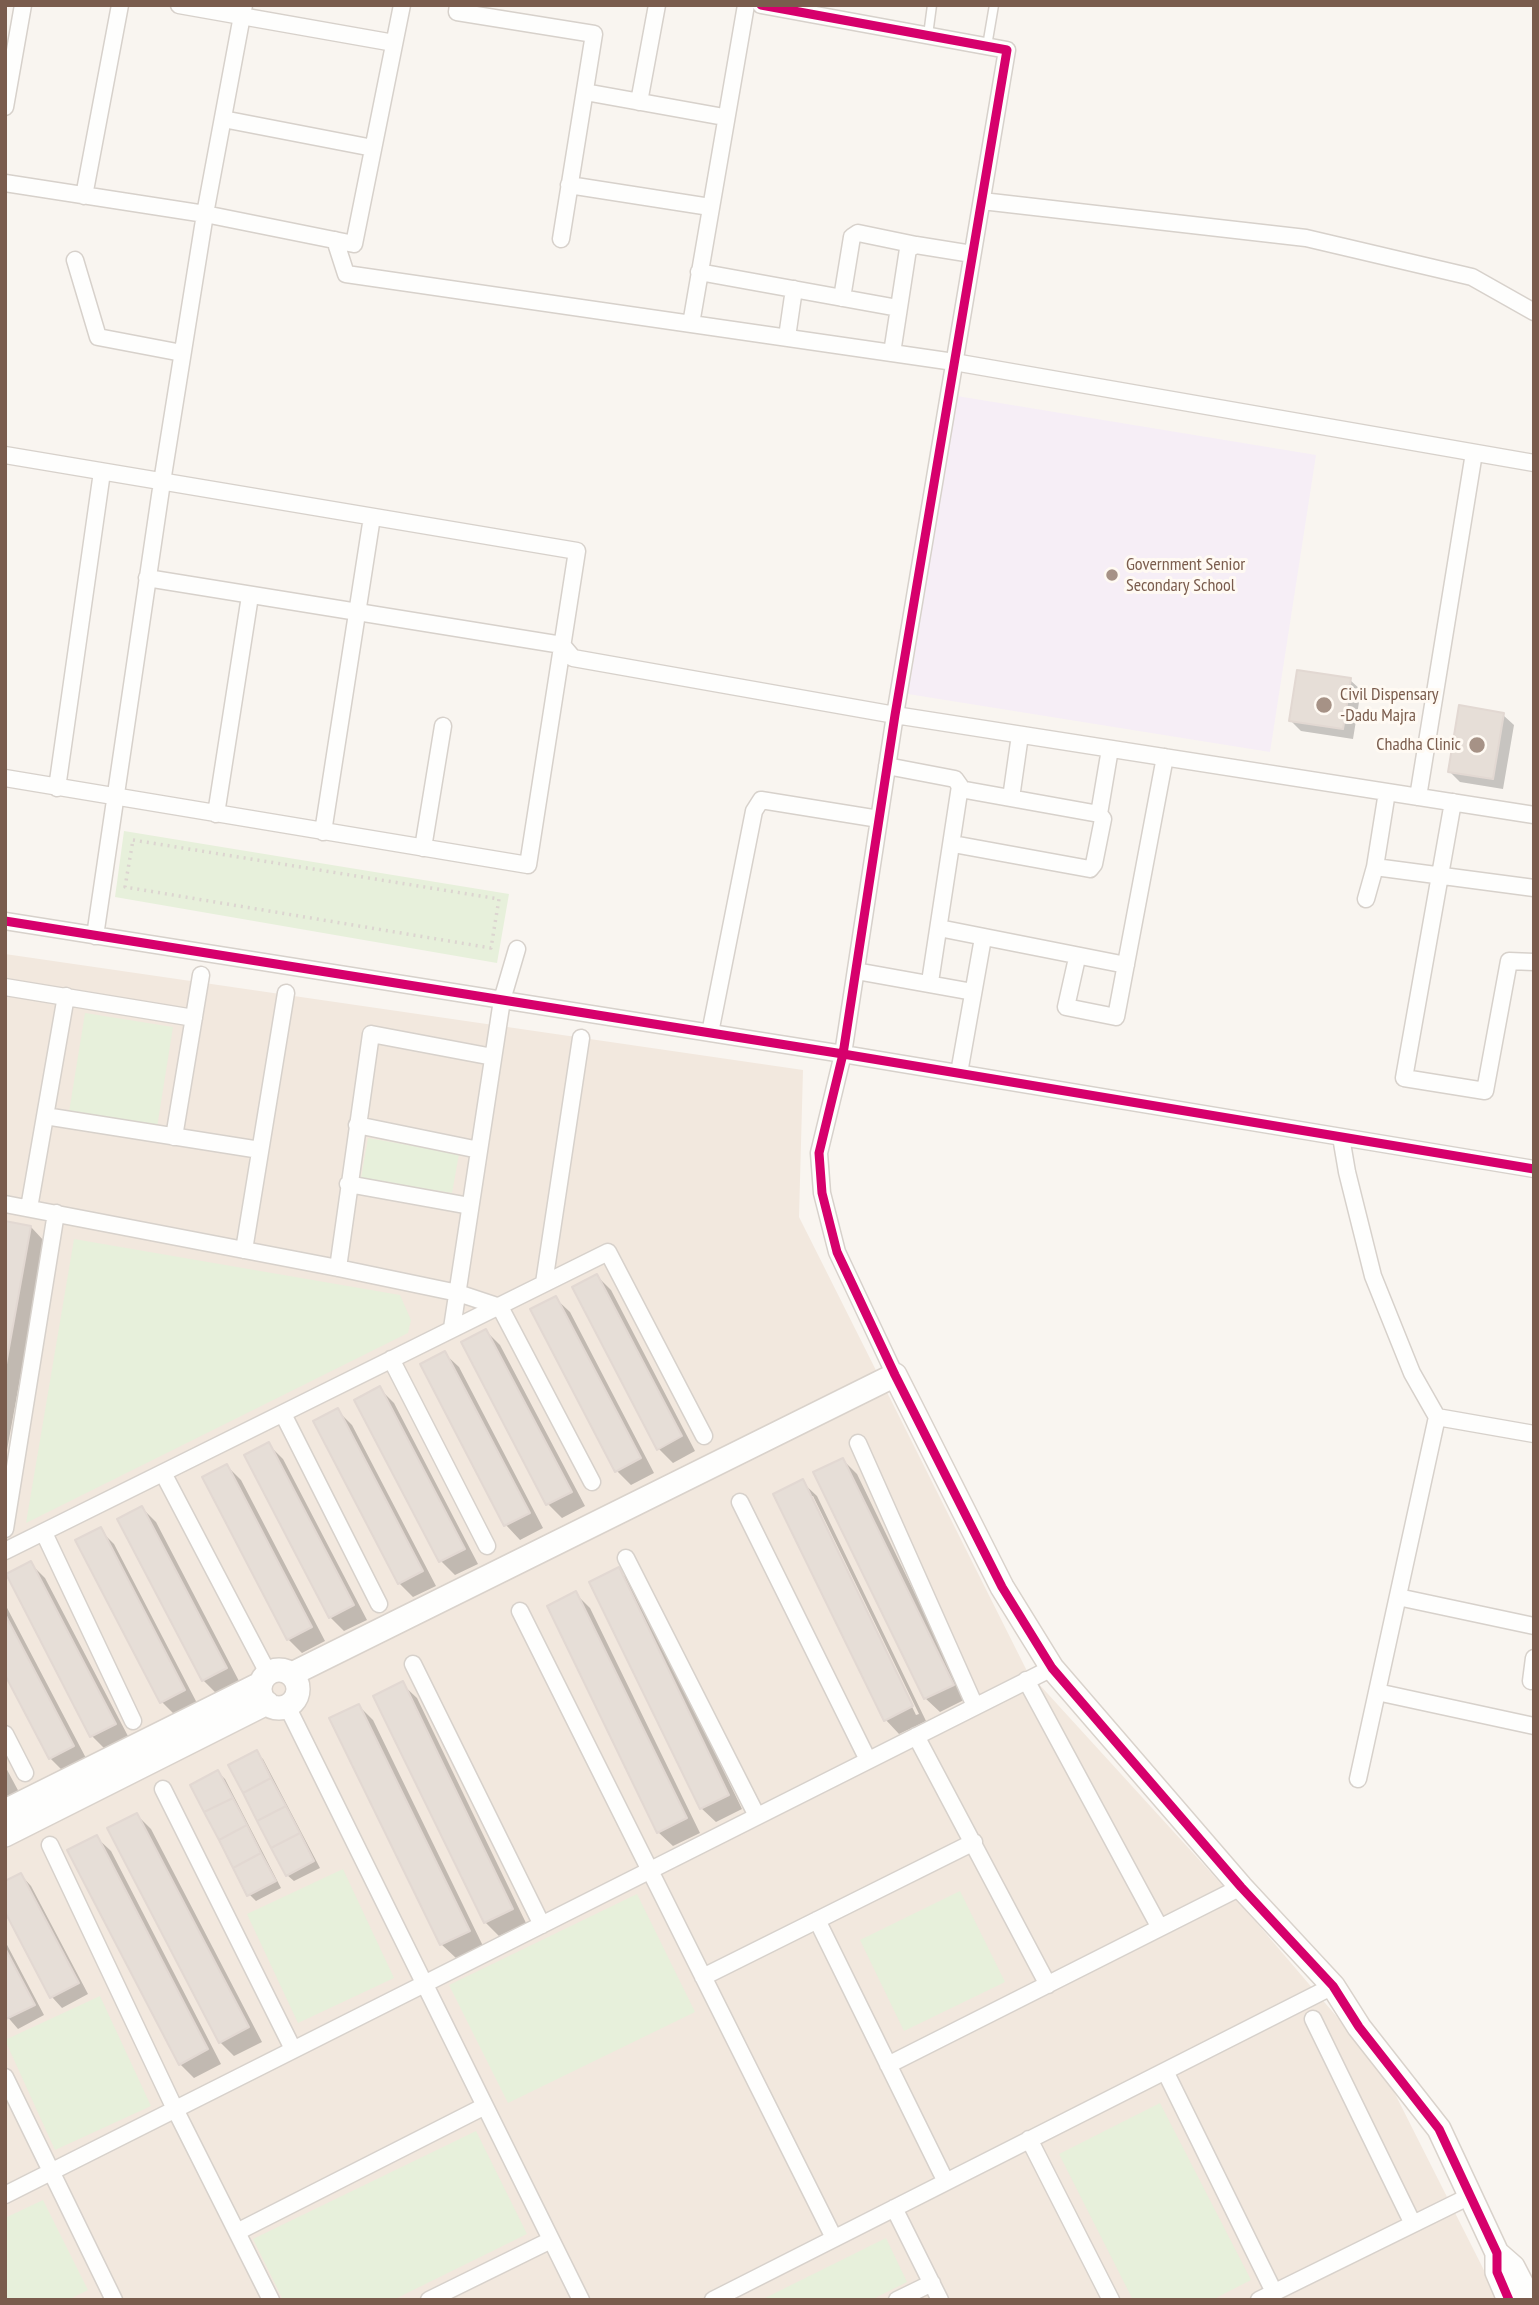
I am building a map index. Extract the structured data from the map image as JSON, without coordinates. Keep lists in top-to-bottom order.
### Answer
{
  "places": ["Government Senior Secondary School", "Civil Dispensary -Dadu Majra", "Chadha Clinic"]
}
